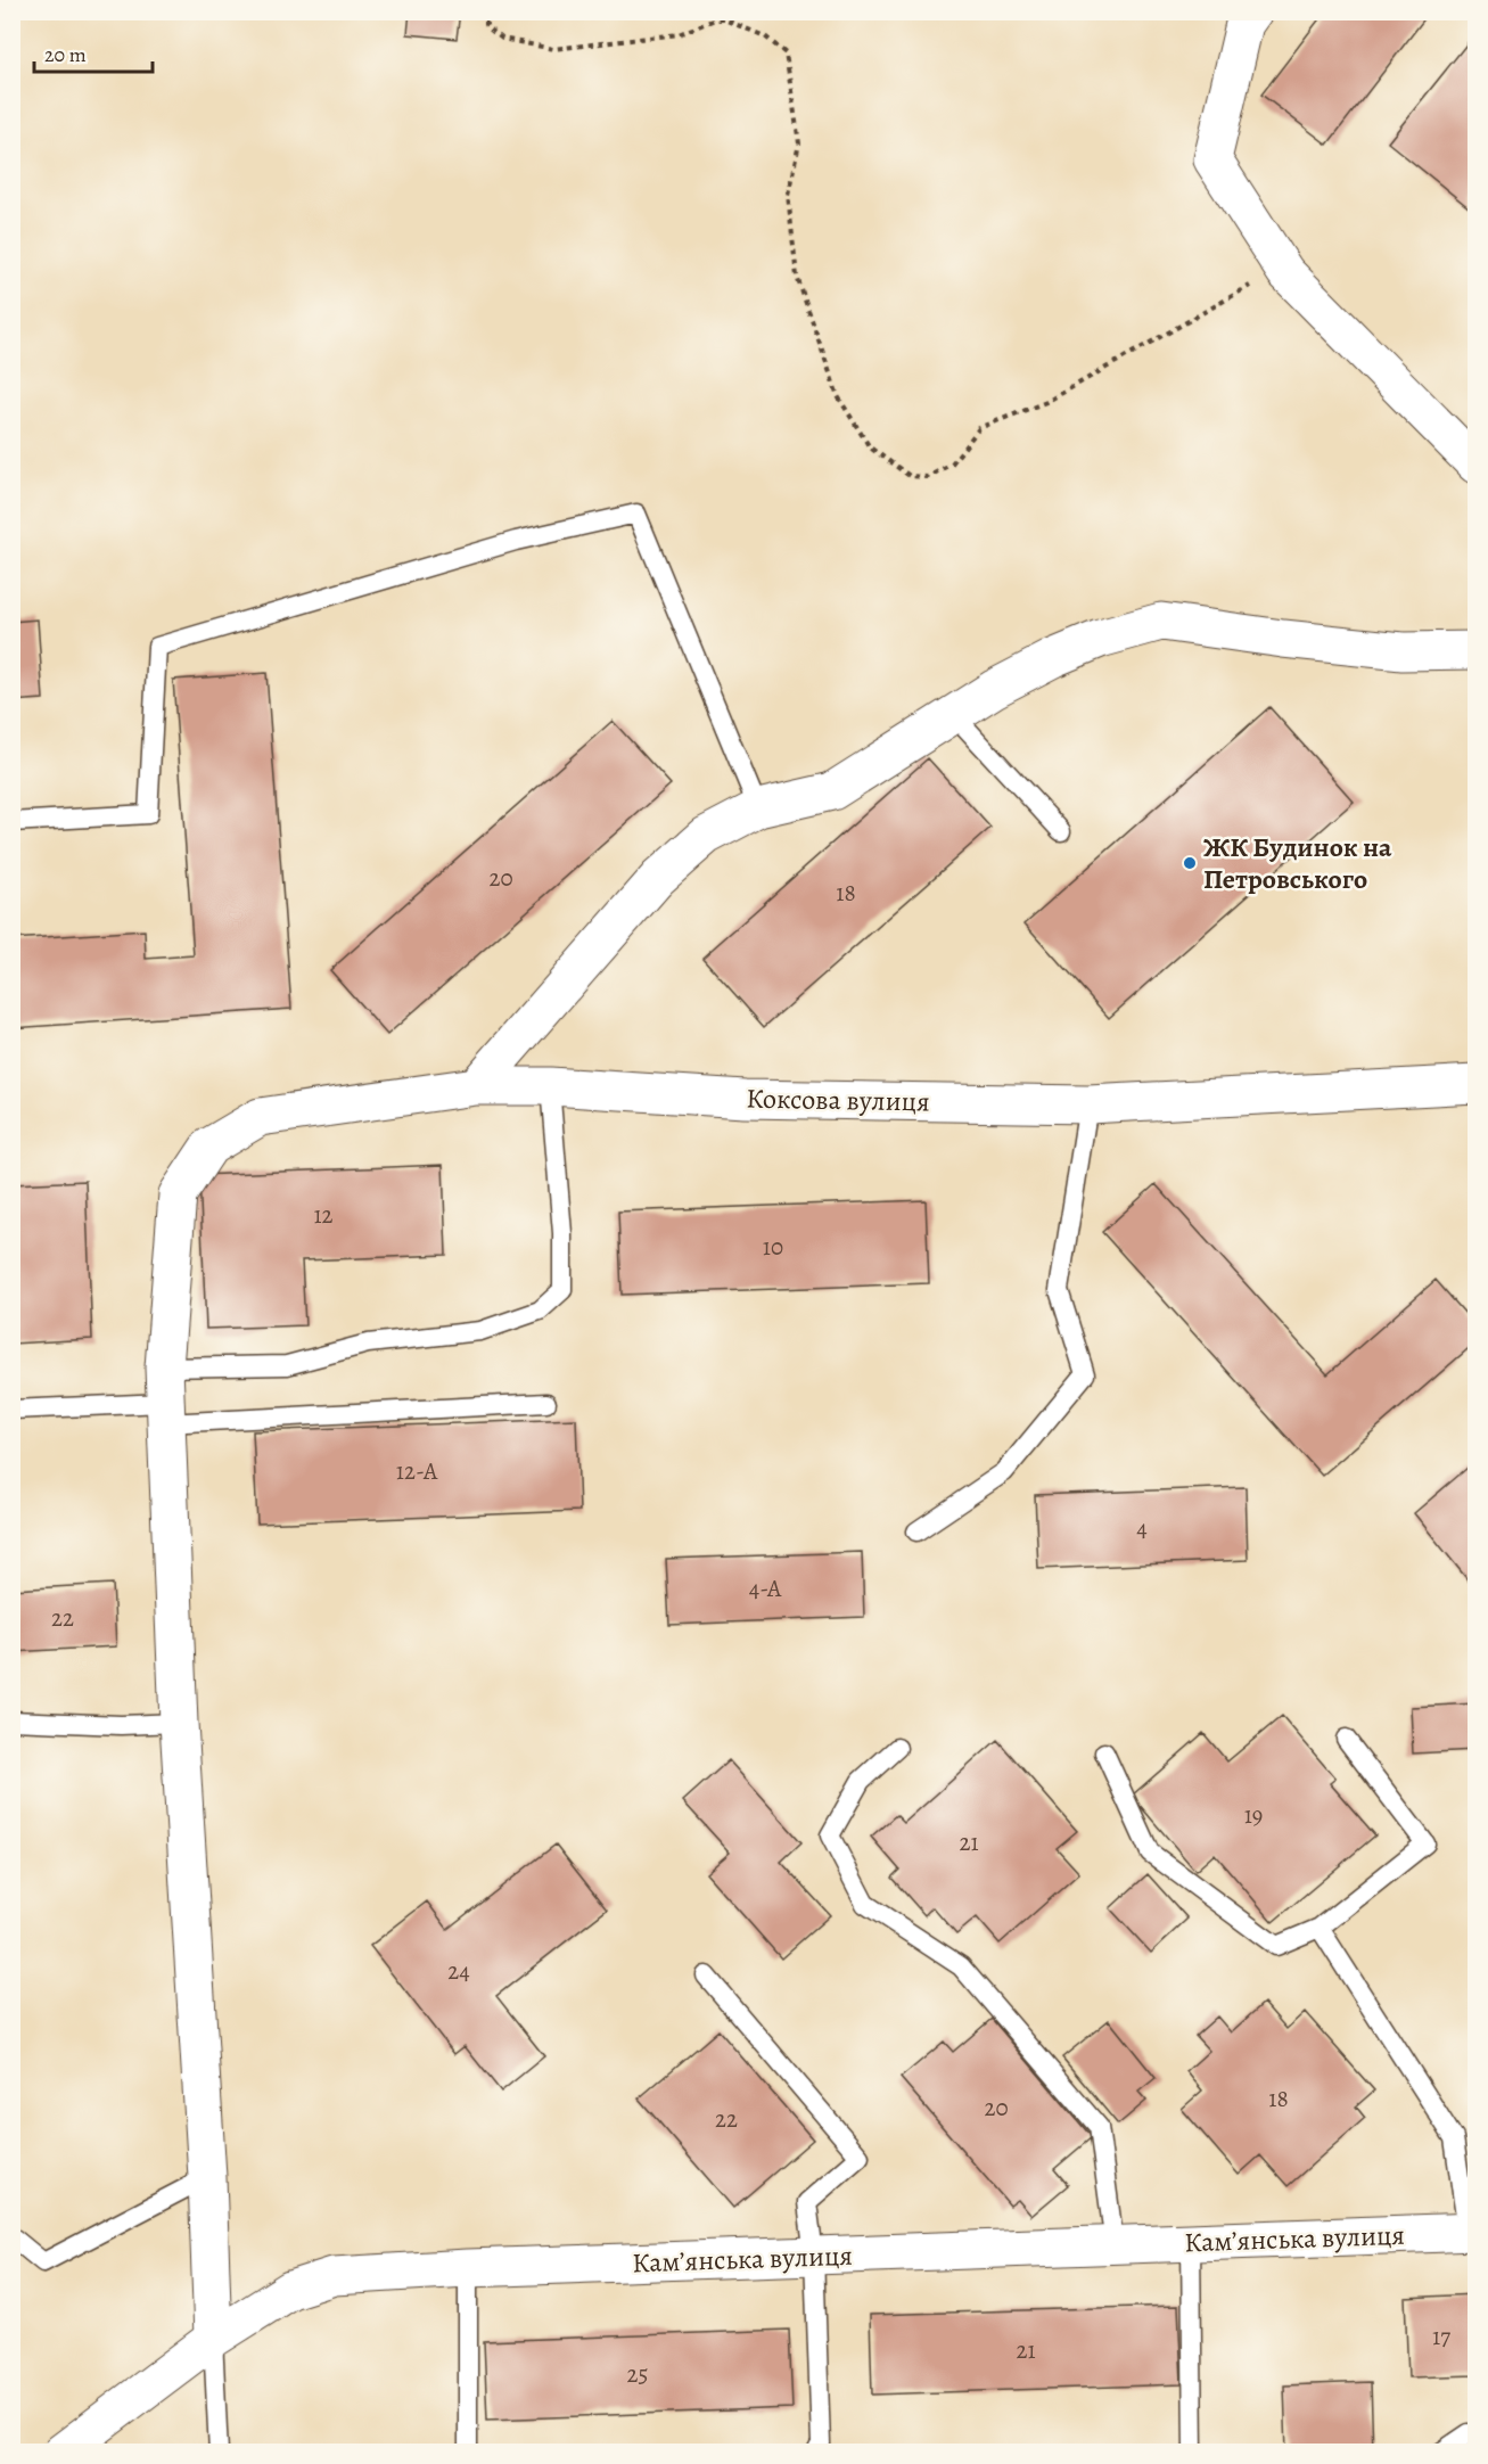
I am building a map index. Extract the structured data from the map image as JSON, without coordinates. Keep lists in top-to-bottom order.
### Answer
{
  "streets": {
    "street": ["Коксова вулиця", "Камʼянська вулиця"]
  },
  "places": ["ЖК Будинок на Петровського"],
  "house_numbers": [
    "20",
    "18",
    "12",
    "10",
    "12-А",
    "4",
    "4-А",
    "22",
    "19",
    "21",
    "24",
    "18",
    "20",
    "22",
    "17",
    "21",
    "25"
  ],
  "scale_bar": "20 m"
}
